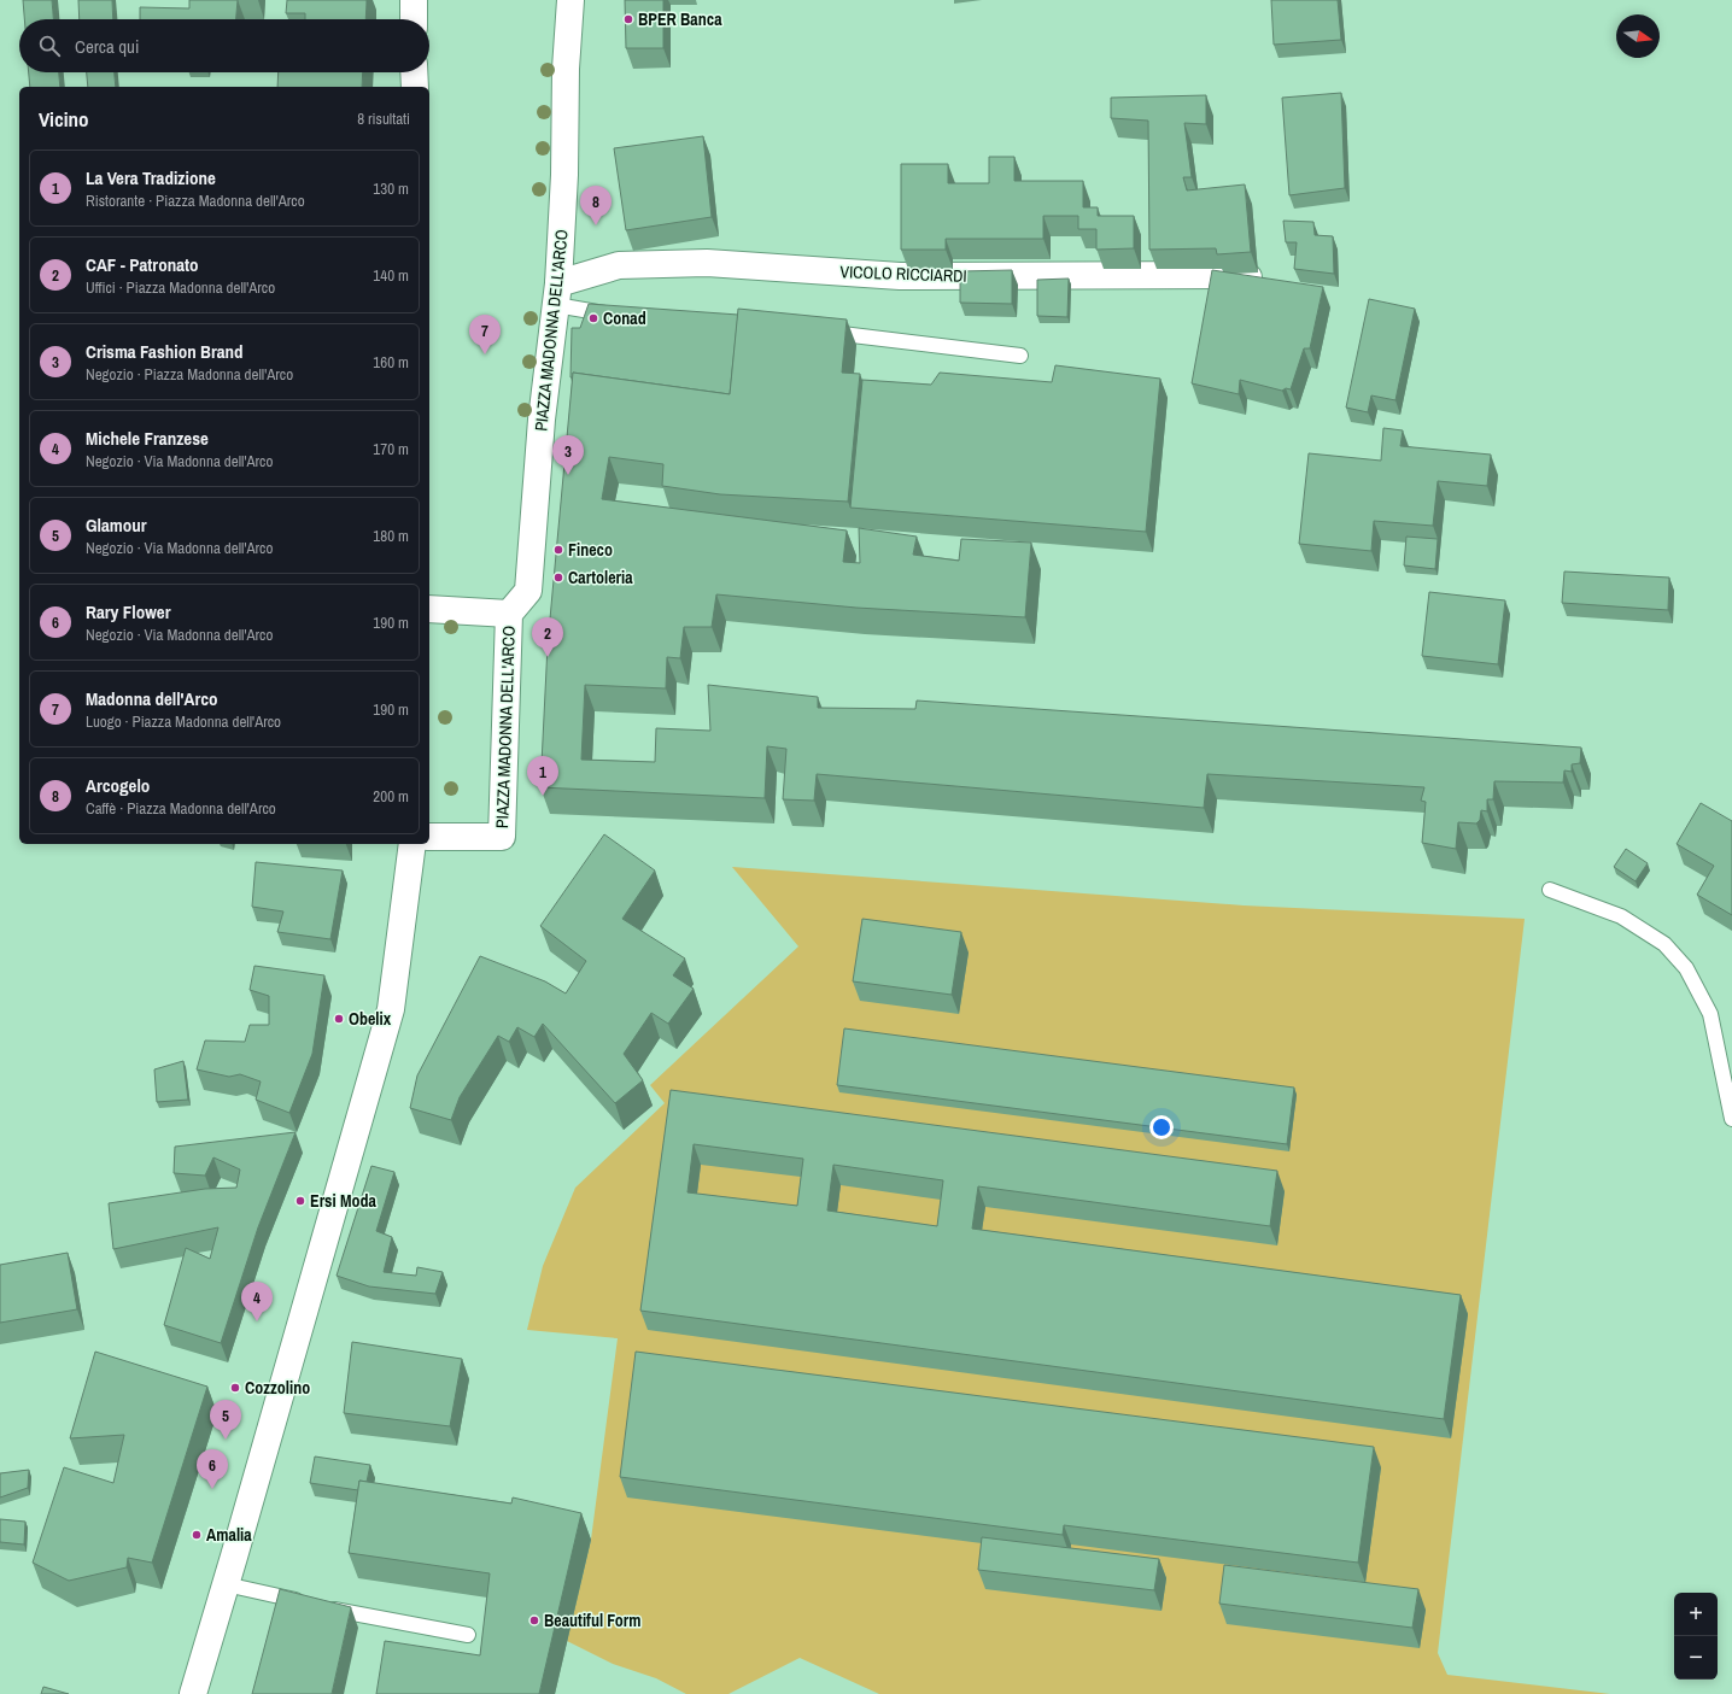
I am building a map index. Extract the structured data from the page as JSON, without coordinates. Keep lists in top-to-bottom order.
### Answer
{
  "streets": {
    "street": ["VICOLO RICCIARDI", "PIAZZA MADONNA DELL'ARCO"]
  },
  "crossings": [
    ["VICOLO RICCIARDI", "PIAZZA MADONNA DELL'ARCO"]
  ],
  "places": [
    "BPER Banca",
    "Conad",
    "Fineco",
    "Cartoleria",
    "Obelix",
    "Ersi Moda",
    "Cozzolino",
    "Amalia",
    "Beautiful Form"
  ],
  "north": "right",
  "page": {
    "search": "Cerca qui",
    "heading": ["Vicino", "8 risultati"],
    "list": [
      {
        "mark": "1",
        "name": "La Vera Tradizione",
        "note": "Ristorante · Piazza Madonna dell'Arco",
        "value": "130 m"
      },
      {
        "mark": "2",
        "name": "CAF - Patronato",
        "note": "Uffici · Piazza Madonna dell'Arco",
        "value": "140 m"
      },
      {
        "mark": "3",
        "name": "Crisma Fashion Brand",
        "note": "Negozio · Piazza Madonna dell'Arco",
        "value": "160 m"
      },
      {
        "mark": "4",
        "name": "Michele Franzese",
        "note": "Negozio · Via Madonna dell'Arco",
        "value": "170 m"
      },
      {
        "mark": "5",
        "name": "Glamour",
        "note": "Negozio · Via Madonna dell'Arco",
        "value": "180 m"
      },
      {
        "mark": "6",
        "name": "Rary Flower",
        "note": "Negozio · Via Madonna dell'Arco",
        "value": "190 m"
      },
      {
        "mark": "7",
        "name": "Madonna dell'Arco",
        "note": "Luogo · Piazza Madonna dell'Arco",
        "value": "190 m"
      },
      {
        "mark": "8",
        "name": "Arcogelo",
        "note": "Caffè · Piazza Madonna dell'Arco",
        "value": "200 m"
      }
    ],
    "pins": [
      "8",
      "7",
      "3",
      "2",
      "1",
      "4",
      "5",
      "6"
    ],
    "map_buttons": ["+", "−"]
  }
}
